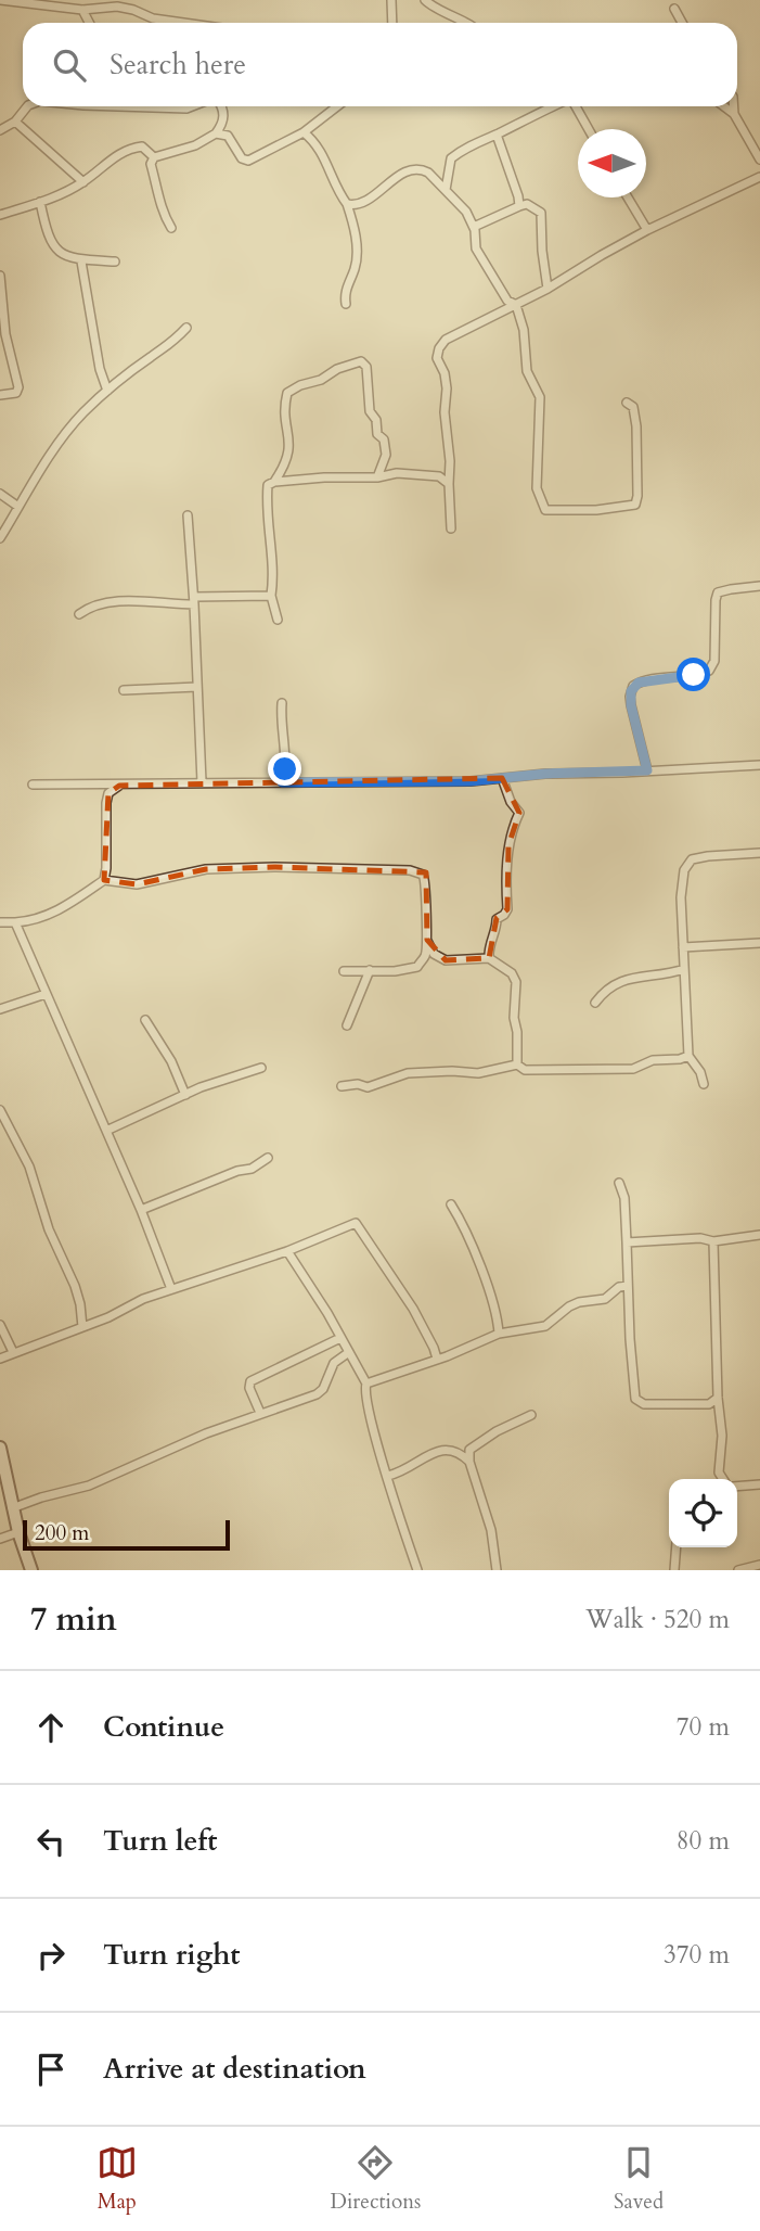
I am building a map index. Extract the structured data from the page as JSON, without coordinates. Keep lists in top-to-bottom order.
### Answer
{
  "scale_bar": "200 m",
  "north": "left",
  "page": {
    "search": "Search here",
    "scale": "200 m",
    "heading": ["7 min", "Walk · 520 m"],
    "list": [
      ["Continue", "70 m"],
      ["Turn left", "80 m"],
      ["Turn right", "370 m"],
      "Arrive at destination"
    ],
    "nav": ["Map", "Directions", "Saved"]
  }
}
